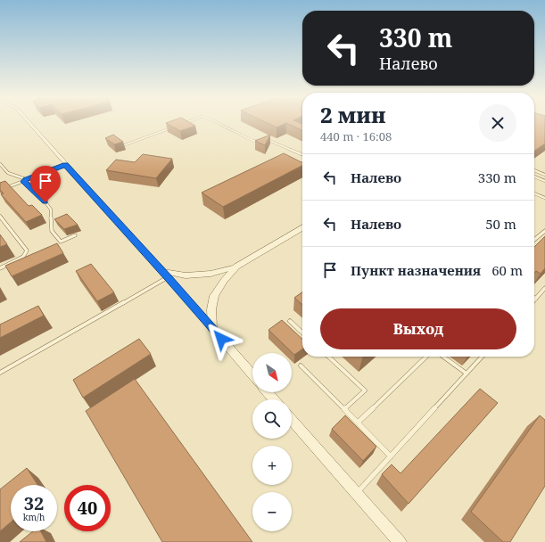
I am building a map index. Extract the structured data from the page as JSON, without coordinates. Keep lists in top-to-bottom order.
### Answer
{
  "north": "bottom right",
  "page": {
    "turn": ["330 m", "Налево"],
    "heading": ["2 мин", "440 m · 16:08"],
    "list": [
      {
        "name": "Налево",
        "value": "330 m"
      },
      {
        "name": "Налево",
        "value": "50 m"
      },
      {
        "name": "Пункт назначения",
        "value": "60 m"
      }
    ],
    "buttons": "Выход",
    "map_buttons": ["+", "−"],
    "speed": "32 km/h",
    "limit": "40"
  }
}
